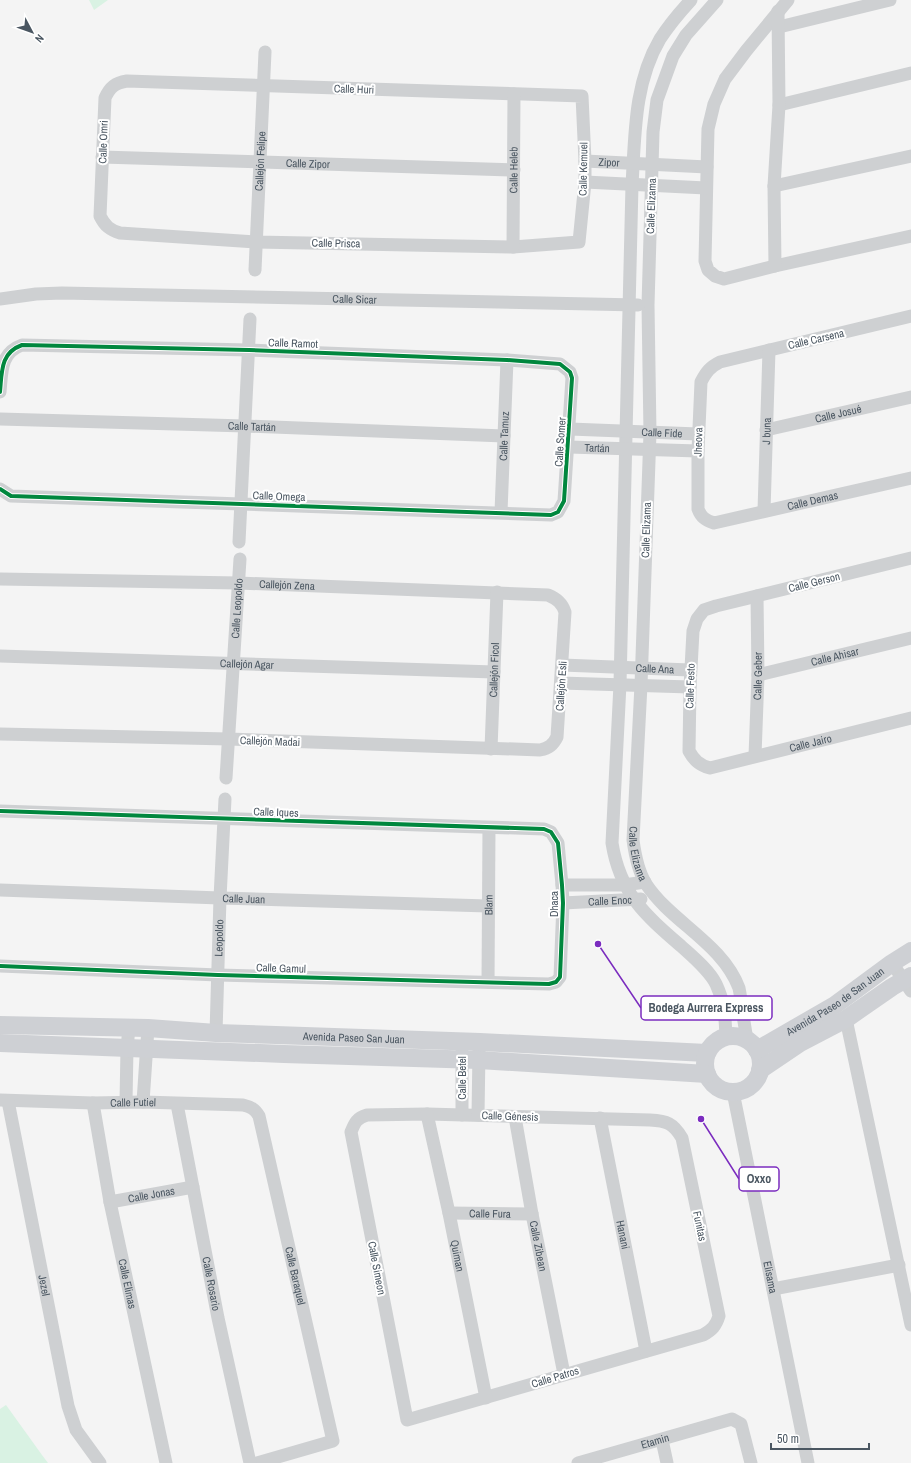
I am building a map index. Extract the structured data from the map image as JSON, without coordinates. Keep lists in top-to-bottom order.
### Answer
{
  "streets": {
    "street": [
      "Calle Huri",
      "Calle Omri",
      "Callejón Felipe",
      "Zipor",
      "Calle Zipor",
      "Calle Kemuel",
      "Calle Heleb",
      "Calle Elizama",
      "Calle Prisca",
      "Calle Sicar",
      "Calle Carsena",
      "Calle Ramot",
      "Calle Josué",
      "Calle Tartán",
      "J buna",
      "Calle Fide",
      "Calle Tamuz",
      "Calle Somer",
      "Jheova",
      "Tartán",
      "Calle Omega",
      "Calle Demas",
      "Calle Gerson",
      "Callejón Zena",
      "Calle Leopoldo",
      "Calle Ahisar",
      "Callejón Agar",
      "Calle Ana",
      "Callejón Ficol",
      "Calle Geber",
      "Callejón Esli",
      "Calle Festo",
      "Callejón Madai",
      "Calle Jairo",
      "Calle Iques",
      "Calle Juan",
      "Calle Enoc",
      "Dhaca",
      "Blam",
      "Leopoldo",
      "Calle Gamul",
      "Avenida Paseo de San Juan",
      "Avenida Paseo San Juan",
      "Calle Betel",
      "Calle Futiel",
      "Calle Génesis",
      "Calle Jonas",
      "Calle Fura",
      "Funitas",
      "Hanani",
      "Calle Zibean",
      "Quiman",
      "Calle Simeon",
      "Calle Baraquel",
      "Elisama",
      "Calle Elimas",
      "Calle Rosario",
      "Jezel",
      "Calle Patros",
      "Etamin"
    ]
  },
  "crossings": [
    ["Calle Huri", "Calle Omri"],
    ["Calle Huri", "Callejón Felipe"],
    ["Calle Huri", "Calle Kemuel"],
    ["Calle Huri", "Calle Heleb"],
    ["Calle Omri", "Calle Zipor"],
    ["Calle Omri", "Calle Prisca"],
    ["Callejón Felipe", "Calle Zipor"],
    ["Callejón Felipe", "Calle Prisca"],
    ["Zipor", "Calle Kemuel"],
    ["Zipor", "Calle Elizama"],
    ["Calle Zipor", "Calle Heleb"],
    ["Calle Kemuel", "Calle Prisca"],
    ["Calle Heleb", "Calle Prisca"],
    ["Calle Elizama", "Calle Sicar"],
    ["Calle Elizama", "Calle Fide"],
    ["Calle Elizama", "Tartán"],
    ["Calle Elizama", "Calle Ana"],
    ["Calle Elizama", "Calle Enoc"],
    ["Calle Elizama", "Avenida Paseo de San Juan"],
    ["Calle Elizama", "Avenida Paseo San Juan"],
    ["Calle Elizama", "Elisama"],
    ["Calle Carsena", "J buna"],
    ["Calle Carsena", "Jheova"],
    ["Calle Ramot", "Calle Tamuz"],
    ["Calle Ramot", "Calle Somer"],
    ["Calle Josué", "J buna"],
    ["Calle Tartán", "Calle Tamuz"],
    ["J buna", "Calle Demas"],
    ["Calle Fide", "Jheova"],
    ["Calle Fide", "Tartán"],
    ["Calle Tamuz", "Calle Omega"],
    ["Calle Somer", "Tartán"],
    ["Calle Somer", "Calle Omega"],
    ["Jheova", "Calle Demas"],
    ["Calle Gerson", "Calle Geber"],
    ["Calle Gerson", "Calle Festo"],
    ["Callejón Zena", "Calle Leopoldo"],
    ["Callejón Zena", "Callejón Ficol"],
    ["Callejón Zena", "Callejón Esli"],
    ["Calle Leopoldo", "Callejón Agar"],
    ["Calle Leopoldo", "Callejón Madai"],
    ["Calle Ahisar", "Calle Geber"],
    ["Callejón Agar", "Callejón Ficol"],
    ["Calle Ana", "Callejón Esli"],
    ["Calle Ana", "Calle Festo"],
    ["Callejón Ficol", "Callejón Madai"],
    ["Calle Geber", "Calle Jairo"],
    ["Callejón Esli", "Callejón Madai"],
    ["Calle Festo", "Calle Jairo"],
    ["Calle Iques", "Dhaca"],
    ["Calle Iques", "Blam"],
    ["Calle Iques", "Leopoldo"],
    ["Calle Juan", "Blam"],
    ["Calle Juan", "Leopoldo"],
    ["Calle Enoc", "Dhaca"],
    ["Dhaca", "Calle Gamul"],
    ["Blam", "Calle Gamul"],
    ["Leopoldo", "Calle Gamul"],
    ["Leopoldo", "Avenida Paseo San Juan"],
    ["Avenida Paseo de San Juan", "Avenida Paseo San Juan"],
    ["Avenida Paseo de San Juan", "Elisama"],
    ["Avenida Paseo San Juan", "Calle Betel"],
    ["Avenida Paseo San Juan", "Elisama"],
    ["Calle Betel", "Calle Génesis"],
    ["Calle Futiel", "Calle Baraquel"],
    ["Calle Futiel", "Calle Elimas"],
    ["Calle Futiel", "Calle Rosario"],
    ["Calle Futiel", "Jezel"],
    ["Calle Génesis", "Funitas"],
    ["Calle Génesis", "Hanani"],
    ["Calle Génesis", "Calle Zibean"],
    ["Calle Génesis", "Quiman"],
    ["Calle Génesis", "Calle Simeon"],
    ["Calle Jonas", "Calle Elimas"],
    ["Calle Jonas", "Calle Rosario"],
    ["Calle Fura", "Calle Zibean"],
    ["Calle Fura", "Quiman"],
    ["Funitas", "Calle Patros"],
    ["Hanani", "Calle Patros"],
    ["Calle Zibean", "Calle Patros"],
    ["Quiman", "Calle Patros"],
    ["Calle Simeon", "Calle Patros"]
  ],
  "places": ["Bodega Aurrera Express", "Oxxo"],
  "scale_bar": "50 m",
  "north": "bottom right"
}
